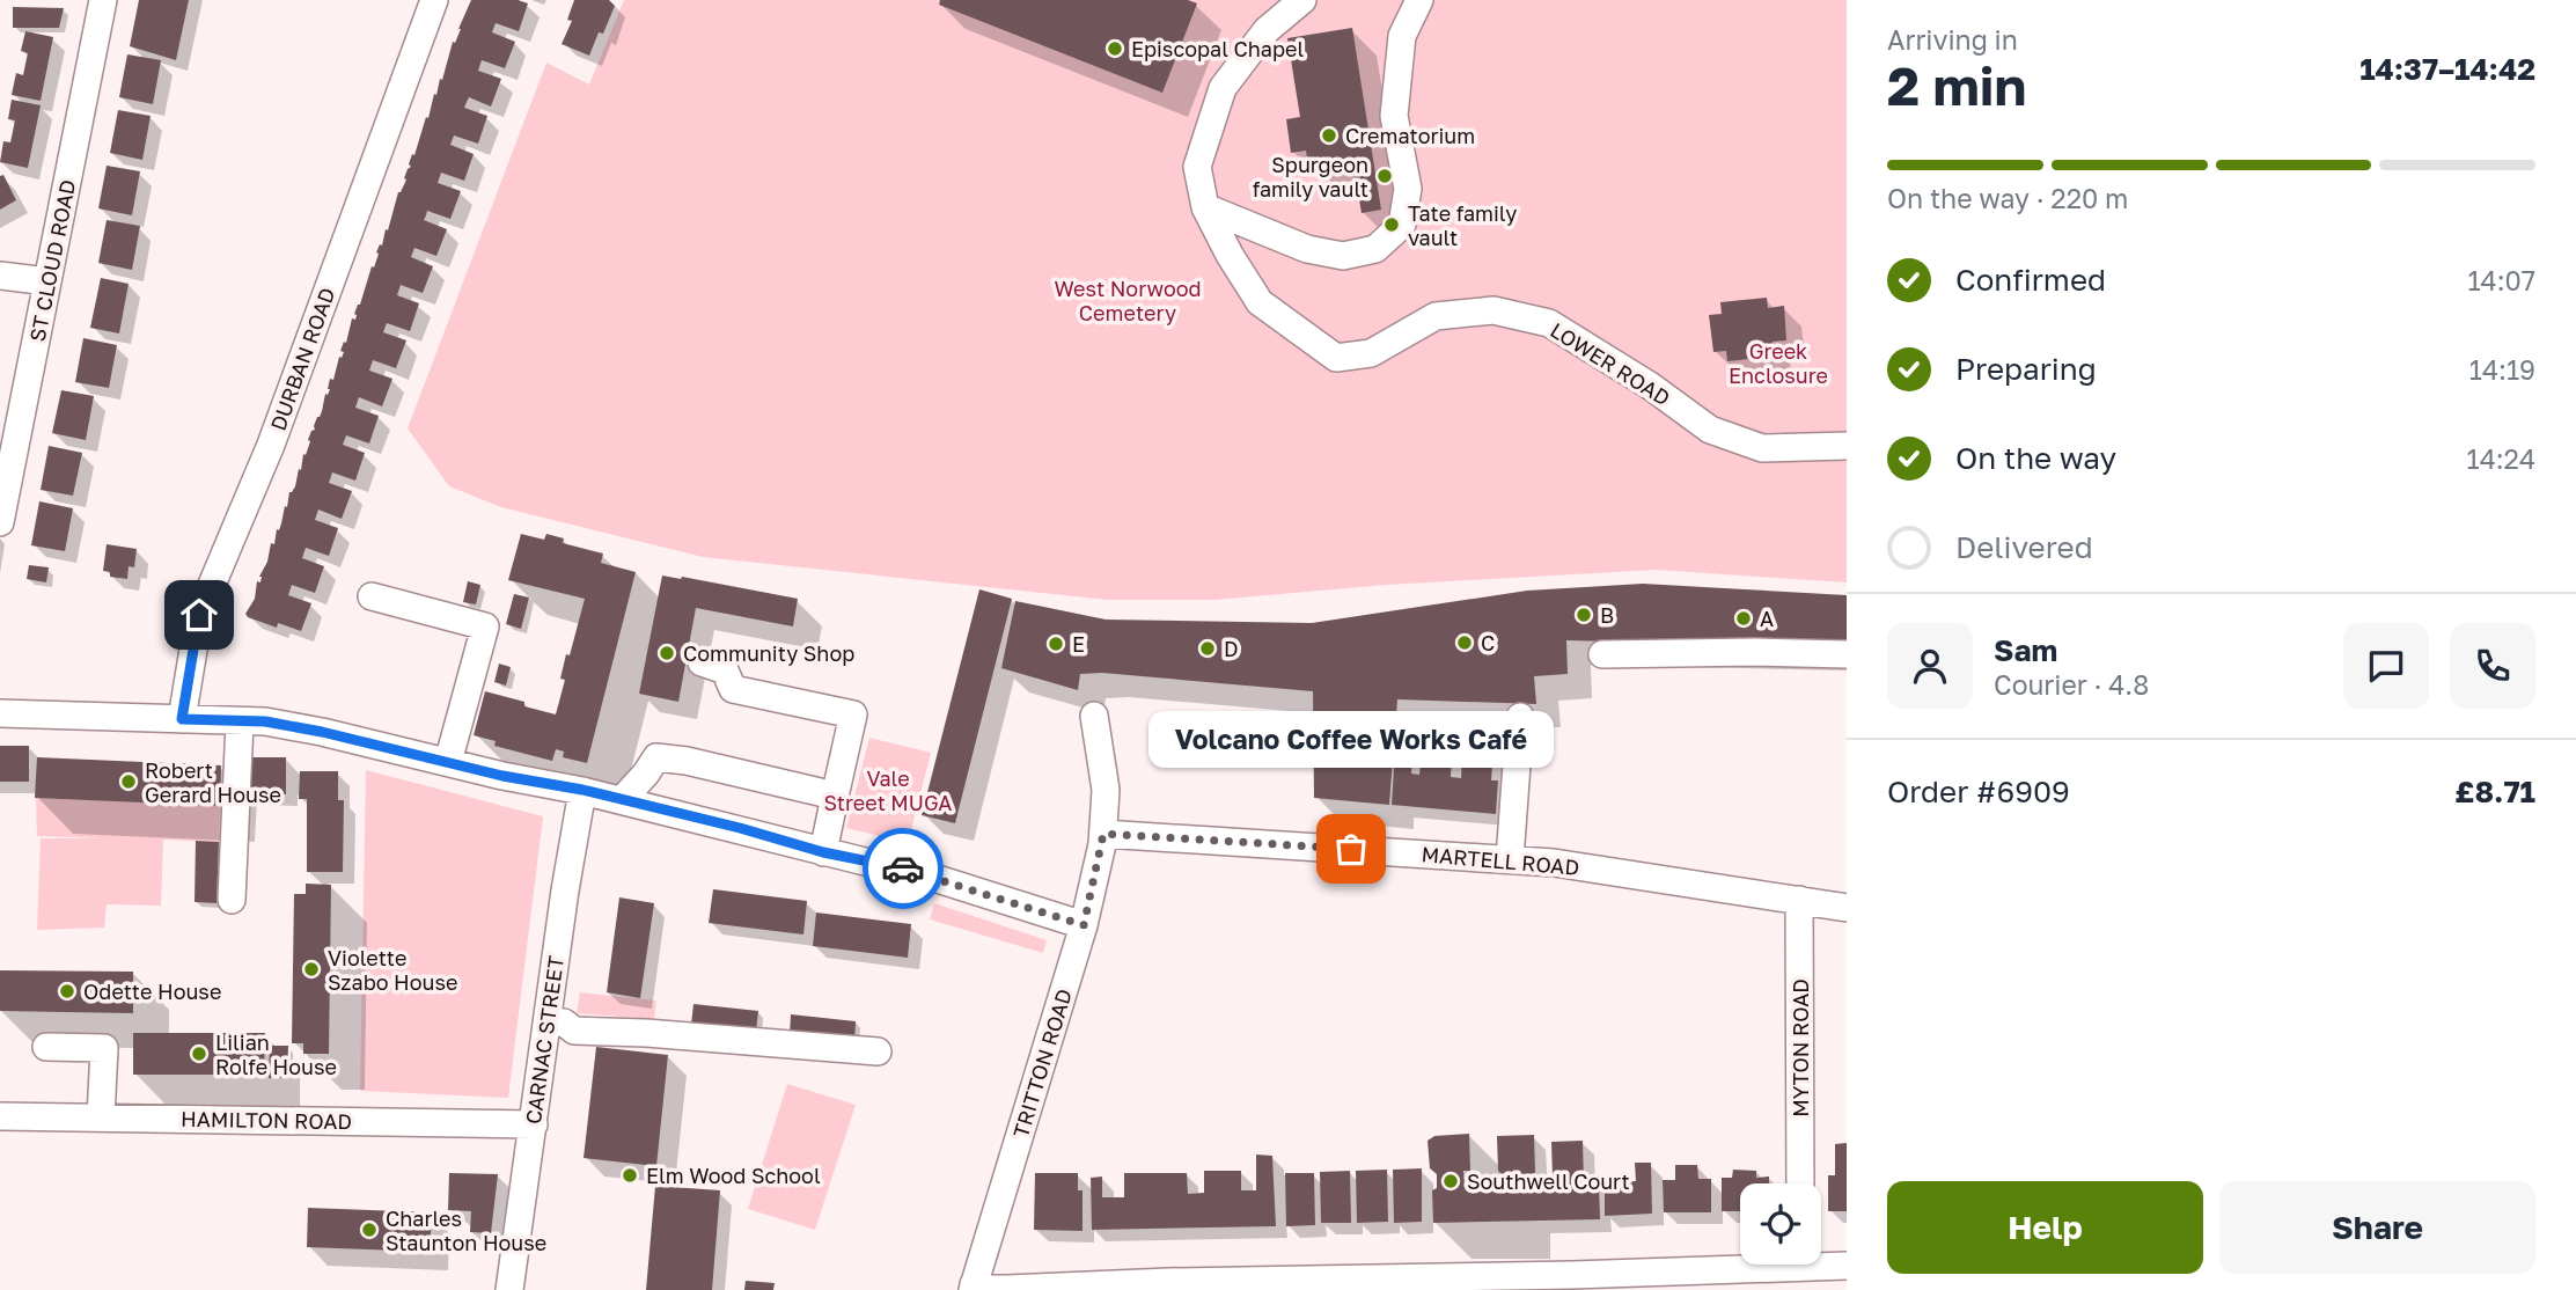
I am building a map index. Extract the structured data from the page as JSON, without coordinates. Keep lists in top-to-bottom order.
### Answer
{
  "streets": {
    "street": [
      "ST CLOUD ROAD",
      "DURBAN ROAD",
      "LOWER ROAD",
      "MARTELL ROAD",
      "CARNAC STREET",
      "MYTON ROAD",
      "TRITTON ROAD",
      "HAMILTON ROAD"
    ]
  },
  "crossings": [
    ["MARTELL ROAD", "MYTON ROAD"],
    ["MARTELL ROAD", "TRITTON ROAD"],
    ["CARNAC STREET", "HAMILTON ROAD"]
  ],
  "parks": ["West Norwood Cemetery", "Greek Enclosure", "Vale Street MUGA"],
  "places": [
    "Episcopal Chapel",
    "Crematorium",
    "Spurgeon family vault",
    "Tate family vault",
    "B",
    "A",
    "C",
    "E",
    "D",
    "Community Shop",
    "Robert Gerard House",
    "Volcano Coffee Works Café",
    "Violette Szabo House",
    "Odette House",
    "Lilian Rolfe House",
    "Elm Wood School",
    "Southwell Court",
    "Charles Staunton House"
  ],
  "page": {
    "heading": ["2 min", "Arriving in", "14:37–14:42"],
    "panel": [
      "Sam",
      "Courier · 4.8",
      "Order #6909",
      "£8.71"
    ],
    "bar": "On the way · 220 m",
    "list": [
      ["Confirmed", "14:07"],
      ["Preparing", "14:19"],
      ["On the way", "14:24"],
      "Delivered"
    ],
    "bubble": "Volcano Coffee Works Café",
    "buttons": ["Help", "Share"]
  }
}
